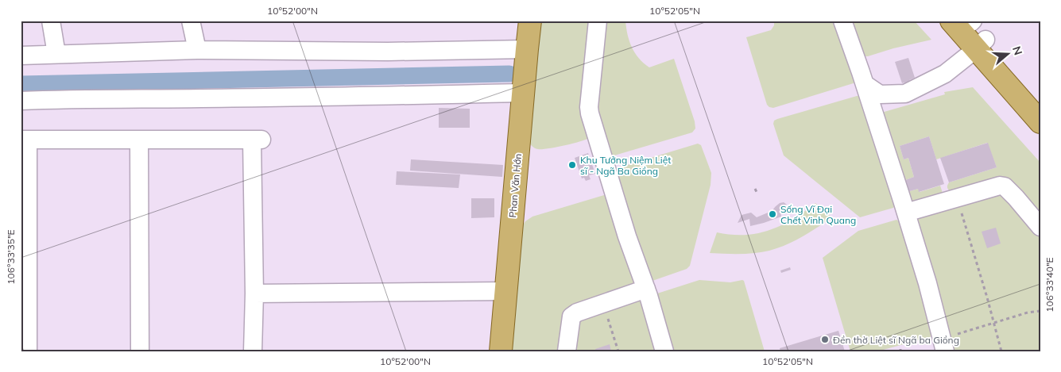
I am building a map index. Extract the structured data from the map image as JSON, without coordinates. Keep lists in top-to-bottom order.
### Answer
{
  "streets": {
    "main road": ["Phan Văn Hớn"]
  },
  "places": ["Khu Tưởng Niệm Liệt sĩ - Ngã Ba Giồng", "Sống Vĩ Đại Chết Vinh Quang", "Đền thờ Liệt sĩ Ngã ba Giồng"],
  "north": "right",
  "coordinates": [
    "10°52'00\"N",
    "10°52'05\"N",
    "106°33'35\"E",
    "106°33'40\"E"
  ]
}
